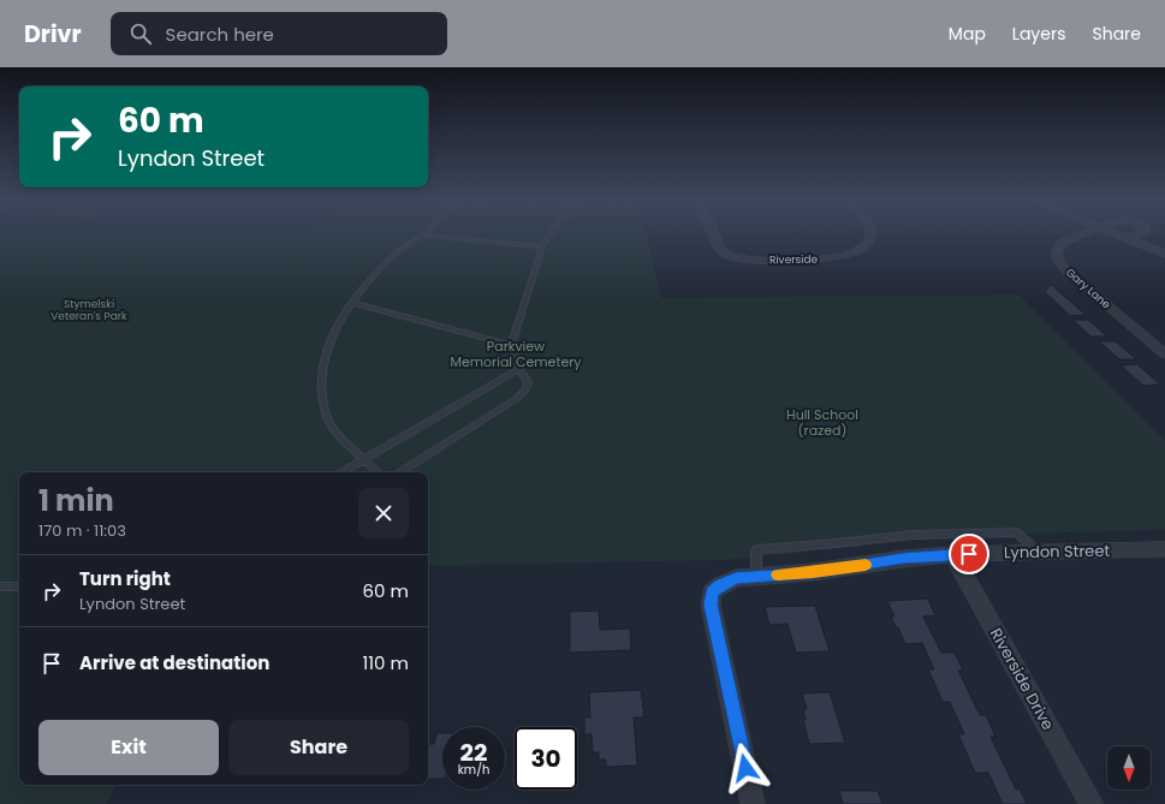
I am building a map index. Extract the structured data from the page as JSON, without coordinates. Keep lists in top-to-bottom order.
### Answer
{
  "streets": {
    "street": [
      "Riverside",
      "Gary Lane",
      "Lyndon Street",
      "Riverside Drive"
    ]
  },
  "crossings": [
    ["Lyndon Street", "Riverside Drive"]
  ],
  "parks": ["Stymelski Veteran's Park", "Parkview Memorial Cemetery", "Hull School (razed)"],
  "north": "bottom",
  "page": {
    "header": "Drivr",
    "search": "Search here",
    "nav": ["Map", "Layers", "Share"],
    "turn": ["60 m", "Lyndon Street"],
    "heading": ["1 min", "170 m · 11:03"],
    "list": [
      {
        "name": "Turn right",
        "note": "Lyndon Street",
        "value": "60 m"
      },
      {
        "name": "Arrive at destination",
        "value": "110 m"
      }
    ],
    "buttons": ["Exit", "Share"],
    "speed": "22 km/h",
    "limit": "30"
  }
}
